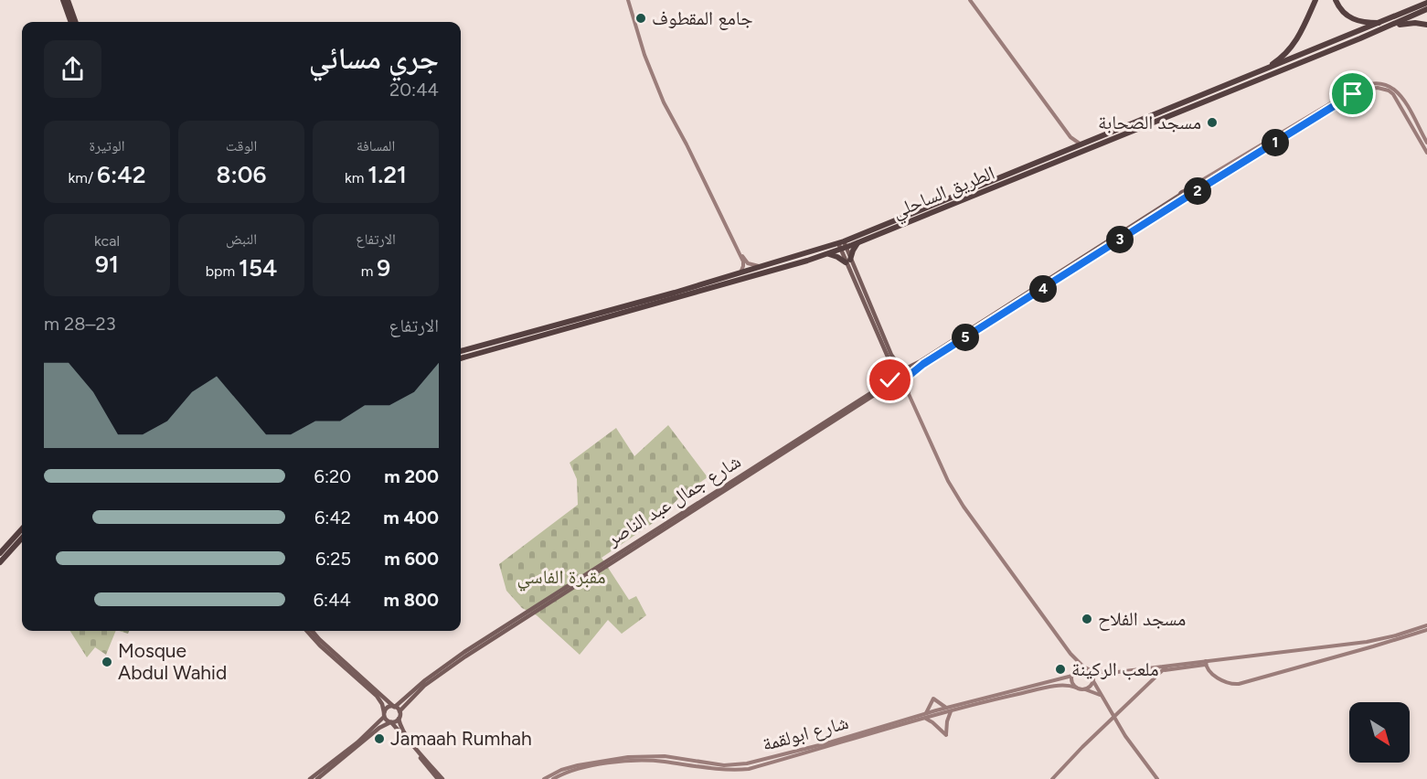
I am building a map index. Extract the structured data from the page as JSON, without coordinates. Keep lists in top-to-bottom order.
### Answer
{
  "streets": {
    "highway": ["الطريق الساحلي"],
    "main road": ["شارع جمال عبد الناصر"],
    "street": ["شارع ابولقمة"]
  },
  "parks": ["مقبرة الفاسي"],
  "places": [
    "جامع المقطوف",
    "مسجد الصحابة",
    "مسجد الفلاح",
    "Mosque Abdul Wahid",
    "ملعب الركينة",
    "Jamaah Rumhah"
  ],
  "north": "bottom right",
  "page": {
    "heading": ["جري مسائي", "20:44"],
    "stats": [
      ["المسافة", "1.21 km"],
      ["الوقت", "8:06"],
      ["الوتيرة", "6:42 /km"],
      ["الارتفاع", "9 m"],
      ["النبض", "154 bpm"],
      ["kcal", "91"]
    ],
    "pins": [
      "1",
      "2",
      "3",
      "4",
      "5"
    ],
    "chart": ["الارتفاع", "23–28 m"],
    "list": [
      {
        "name": "200 m",
        "note": "6:20"
      },
      {
        "name": "400 m",
        "note": "6:42"
      },
      {
        "name": "600 m",
        "note": "6:25"
      },
      {
        "name": "800 m",
        "note": "6:44"
      }
    ]
  }
}
